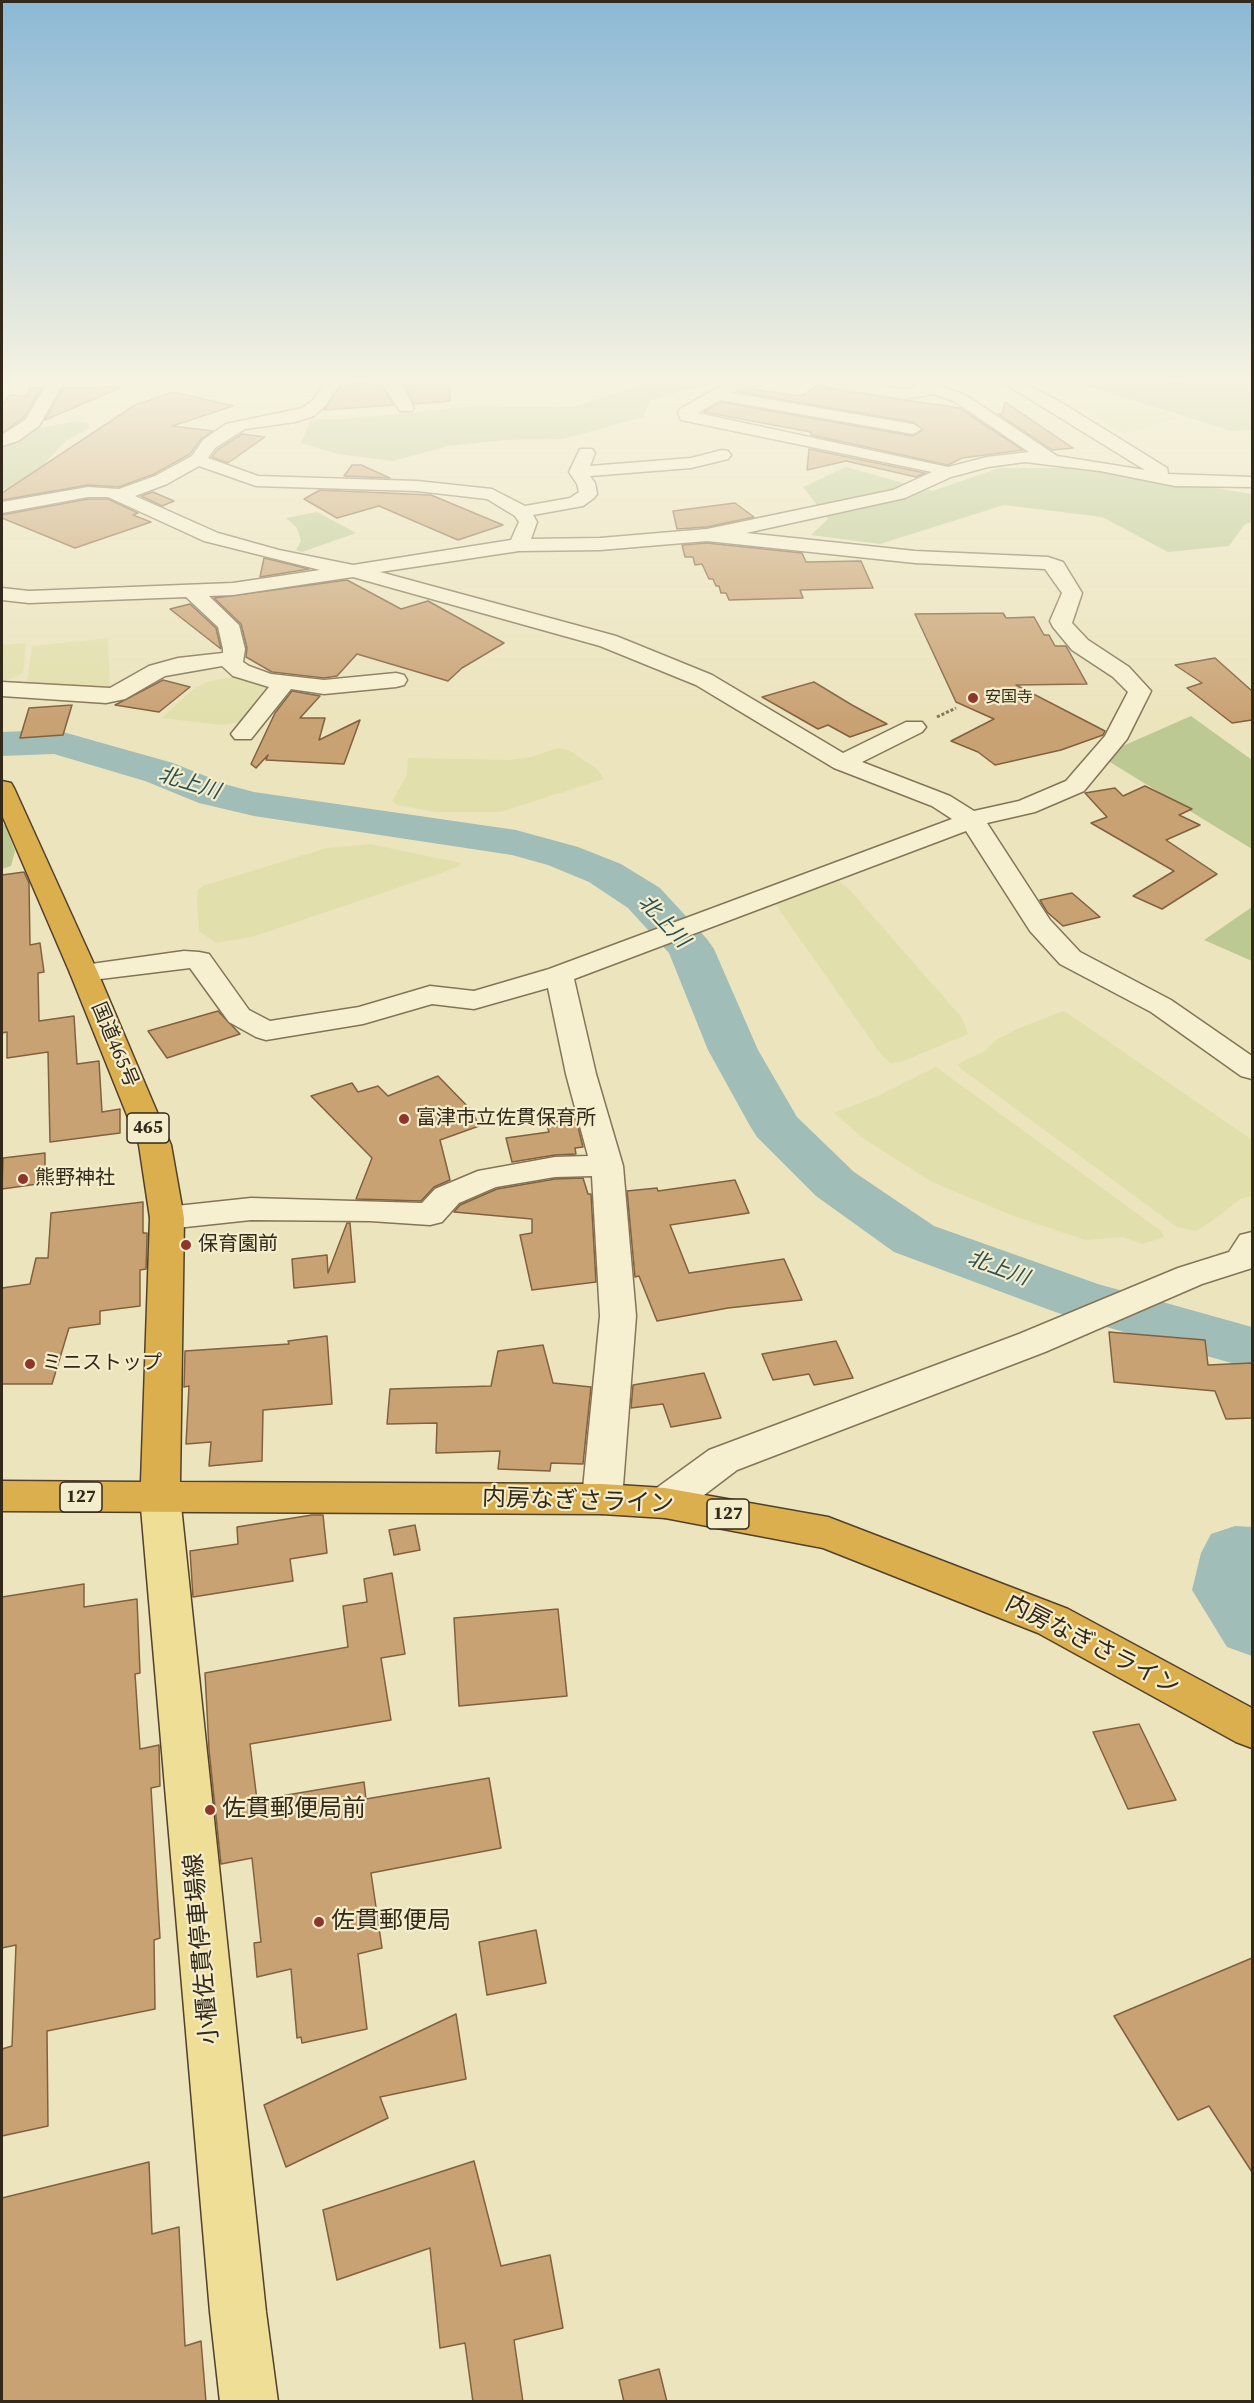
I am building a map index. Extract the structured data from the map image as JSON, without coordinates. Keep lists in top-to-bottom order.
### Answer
{
  "streets": {
    "highway": [
      "国道465号",
      "465",
      "127",
      "内房なぎさライン"
    ],
    "main road": ["小櫃佐貫停車場線"]
  },
  "crossings": [
    ["国道465号", "内房なぎさライン"],
    ["国道465号", "小櫃佐貫停車場線"],
    ["内房なぎさライン", "小櫃佐貫停車場線"]
  ],
  "water": ["北上川"],
  "places": [
    "安国寺",
    "富津市立佐貫保育所",
    "熊野神社",
    "保育園前",
    "ミニストップ",
    "佐貫郵便局前",
    "佐貫郵便局"
  ]
}
